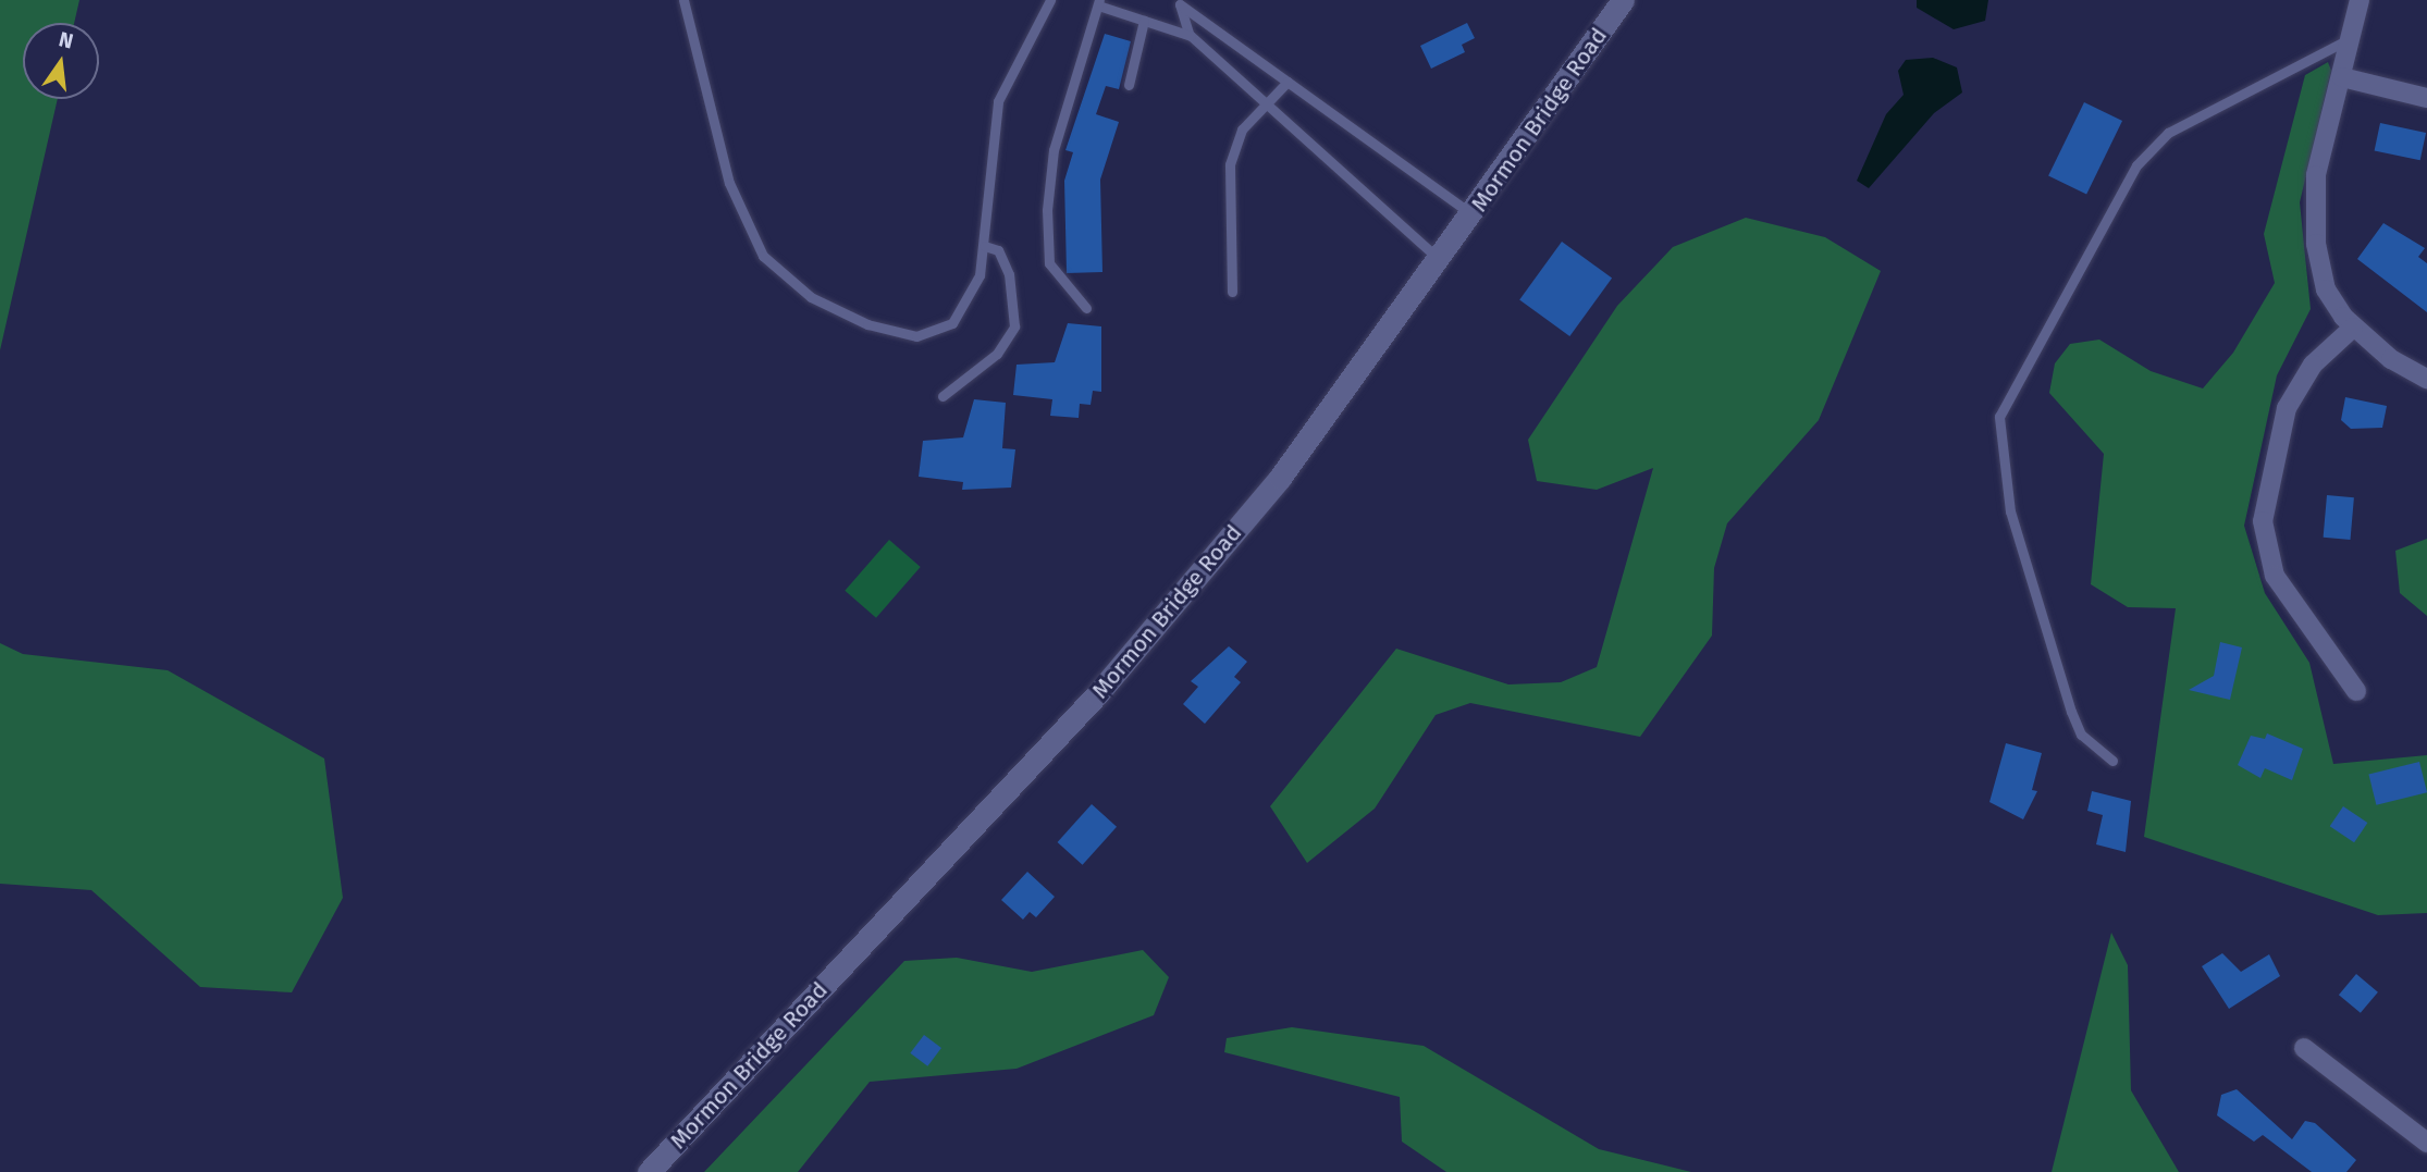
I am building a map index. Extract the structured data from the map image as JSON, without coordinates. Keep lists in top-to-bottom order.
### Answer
{
  "streets": {
    "main road": ["Mormon Bridge Road"]
  },
  "north": "top"
}
